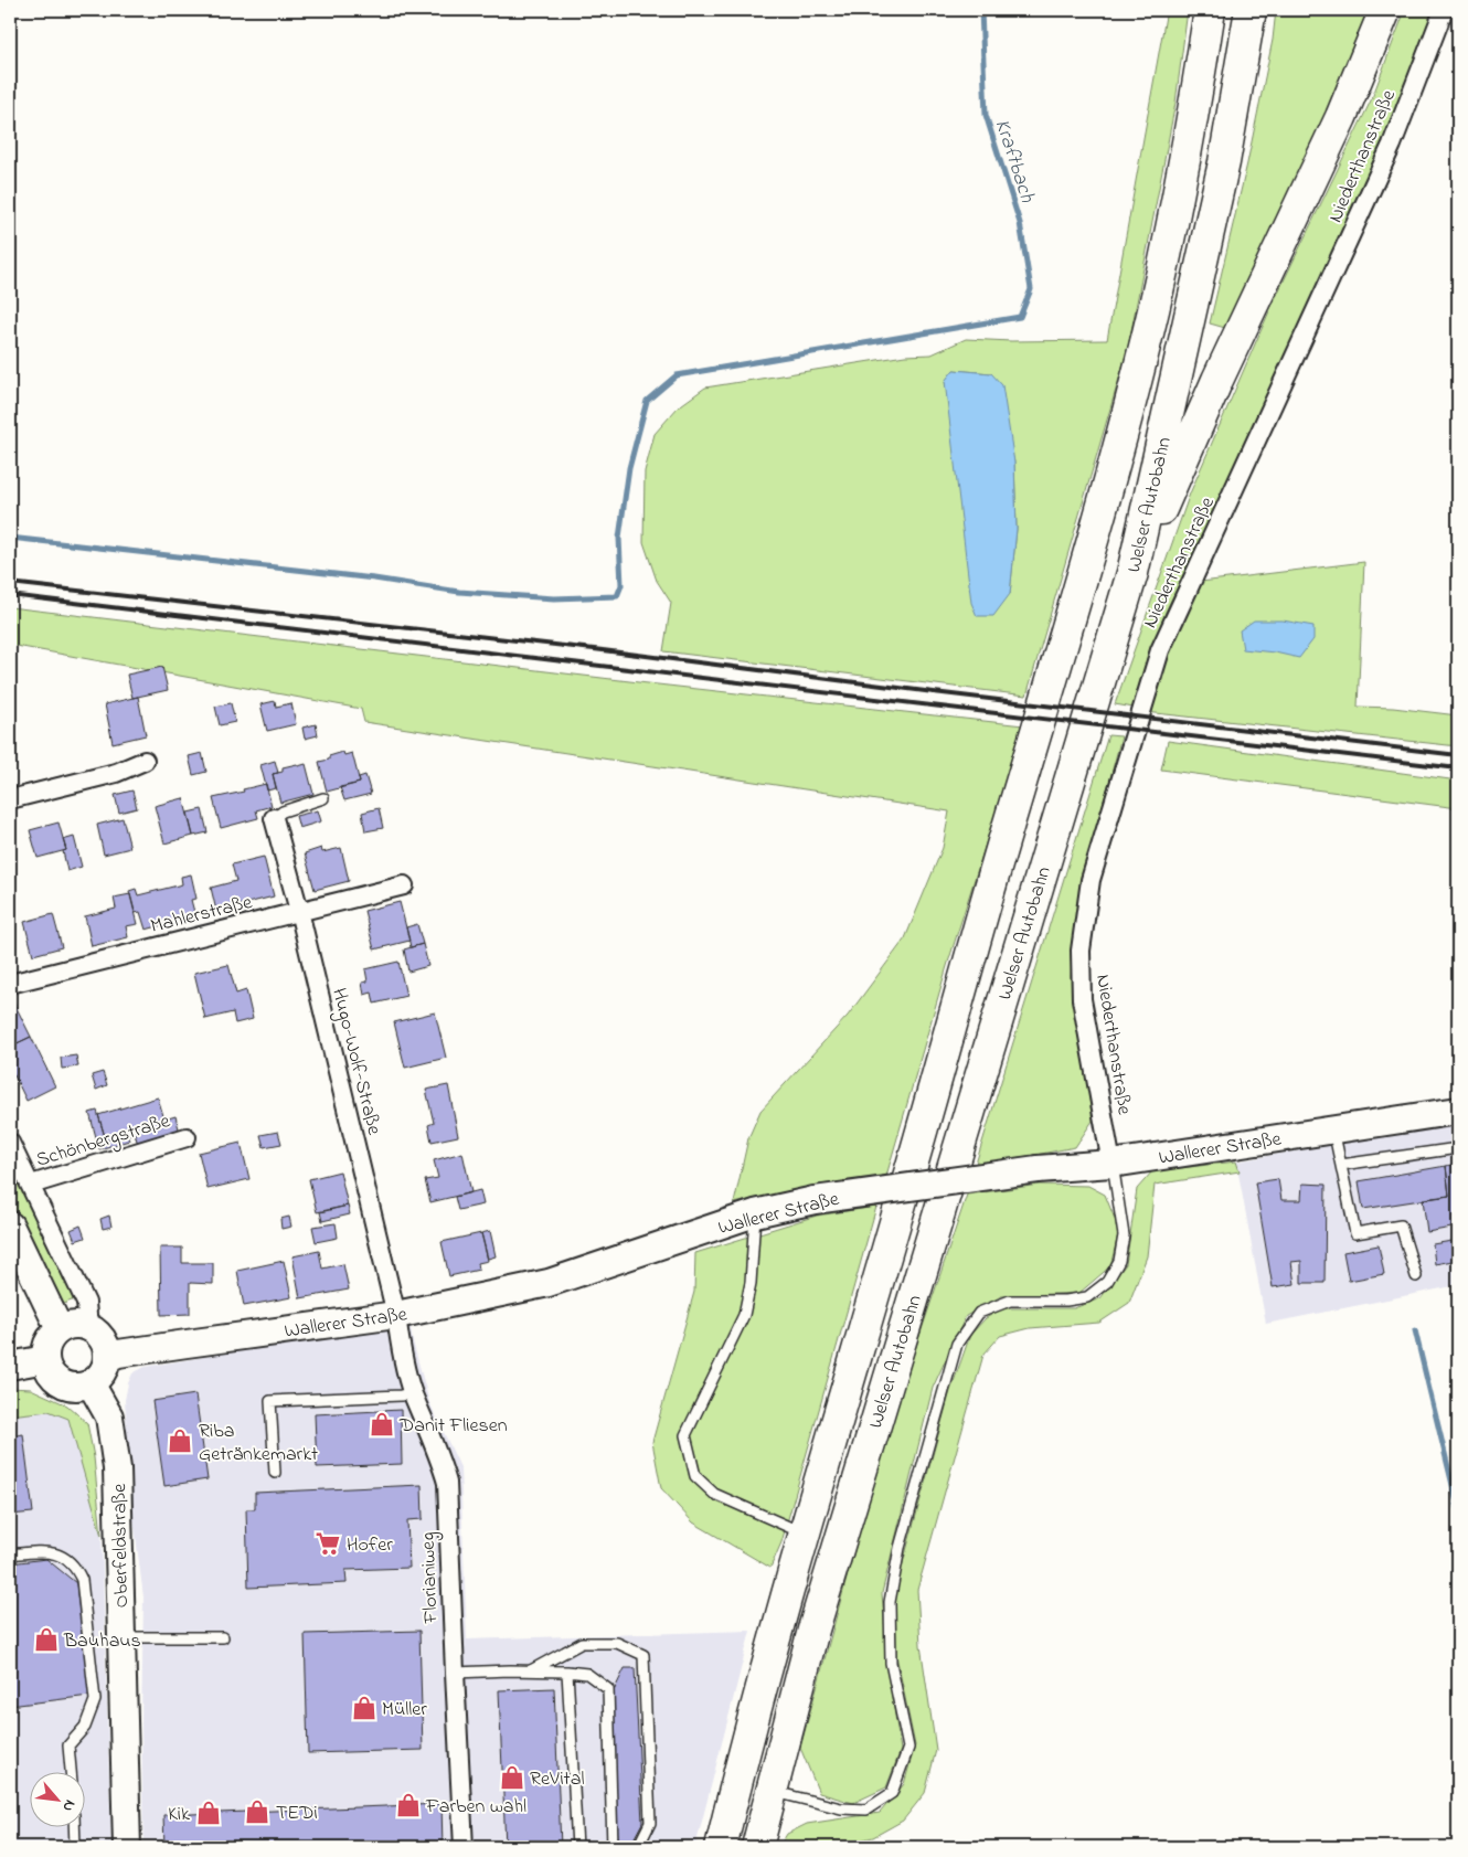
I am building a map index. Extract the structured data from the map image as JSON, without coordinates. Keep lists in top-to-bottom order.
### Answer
{
  "streets": {
    "highway": ["Welser Autobahn"],
    "street": [
      "Niederthanstraße",
      "Mahlerstraße",
      "Hugo-Wolf-Straße",
      "Schönbergstraße",
      "Wallerer Straße",
      "Oberfeldstraße",
      "Florianiweg"
    ]
  },
  "crossings": [
    ["Niederthanstraße", "Wallerer Straße"],
    ["Mahlerstraße", "Hugo-Wolf-Straße"],
    ["Hugo-Wolf-Straße", "Wallerer Straße"],
    ["Hugo-Wolf-Straße", "Florianiweg"],
    ["Wallerer Straße", "Oberfeldstraße"],
    ["Wallerer Straße", "Florianiweg"]
  ],
  "water": ["Kraftbach"],
  "places": {
    "shop": [
      "Danit Fliesen",
      "Riba Getränkemarkt",
      "Bauhaus",
      "Müller",
      "ReVital",
      "Farben wahl",
      "TEDi",
      "Kik"
    ],
    "supermarket": ["Hofer"]
  },
  "north": "bottom right"
}
